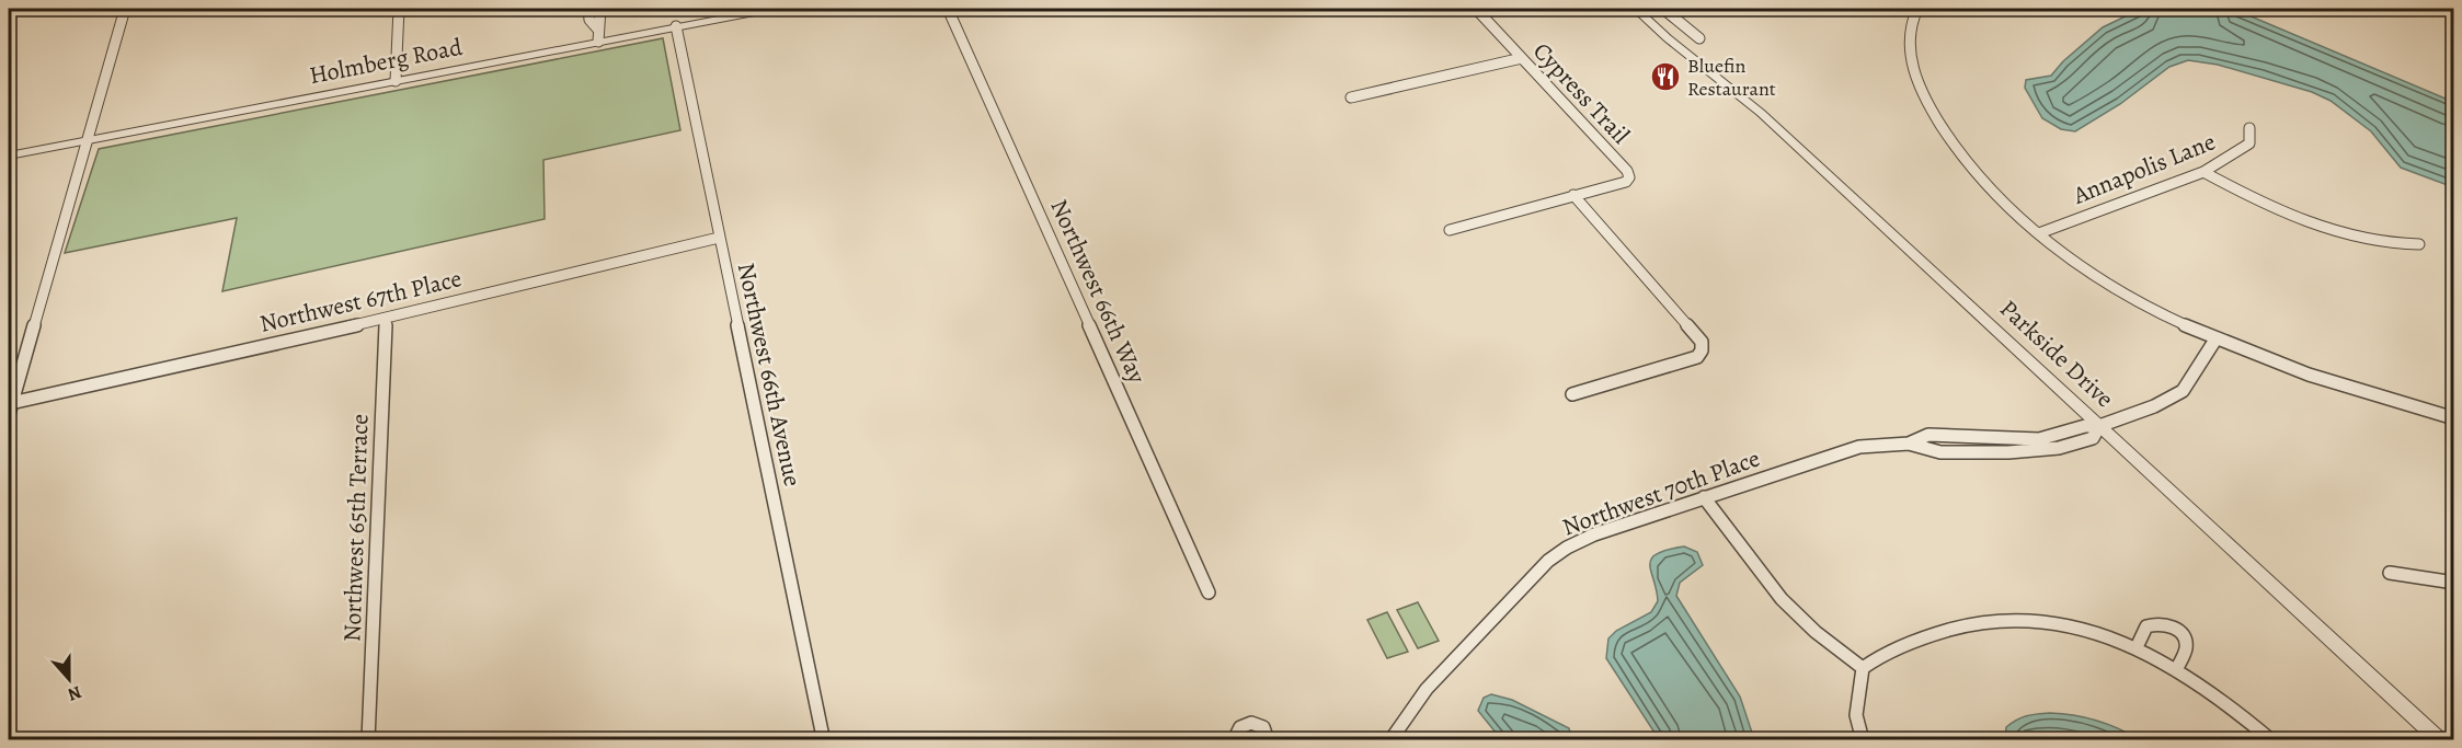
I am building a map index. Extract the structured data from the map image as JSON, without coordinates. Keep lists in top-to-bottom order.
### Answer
{
  "streets": {
    "street": [
      "Holmberg Road",
      "Cypress Trail",
      "Annapolis Lane",
      "Northwest 66th Way",
      "Northwest 67th Place",
      "Parkside Drive",
      "Northwest 66th Avenue",
      "Northwest 70th Place",
      "Northwest 65th Terrace"
    ]
  },
  "crossings": [
    ["Holmberg Road", "Northwest 66th Avenue"],
    ["Northwest 67th Place", "Northwest 66th Avenue"],
    ["Northwest 67th Place", "Northwest 65th Terrace"],
    ["Parkside Drive", "Northwest 70th Place"]
  ],
  "places": {
    "restaurant": ["Bluefin Restaurant"]
  },
  "north": "bottom"
}
